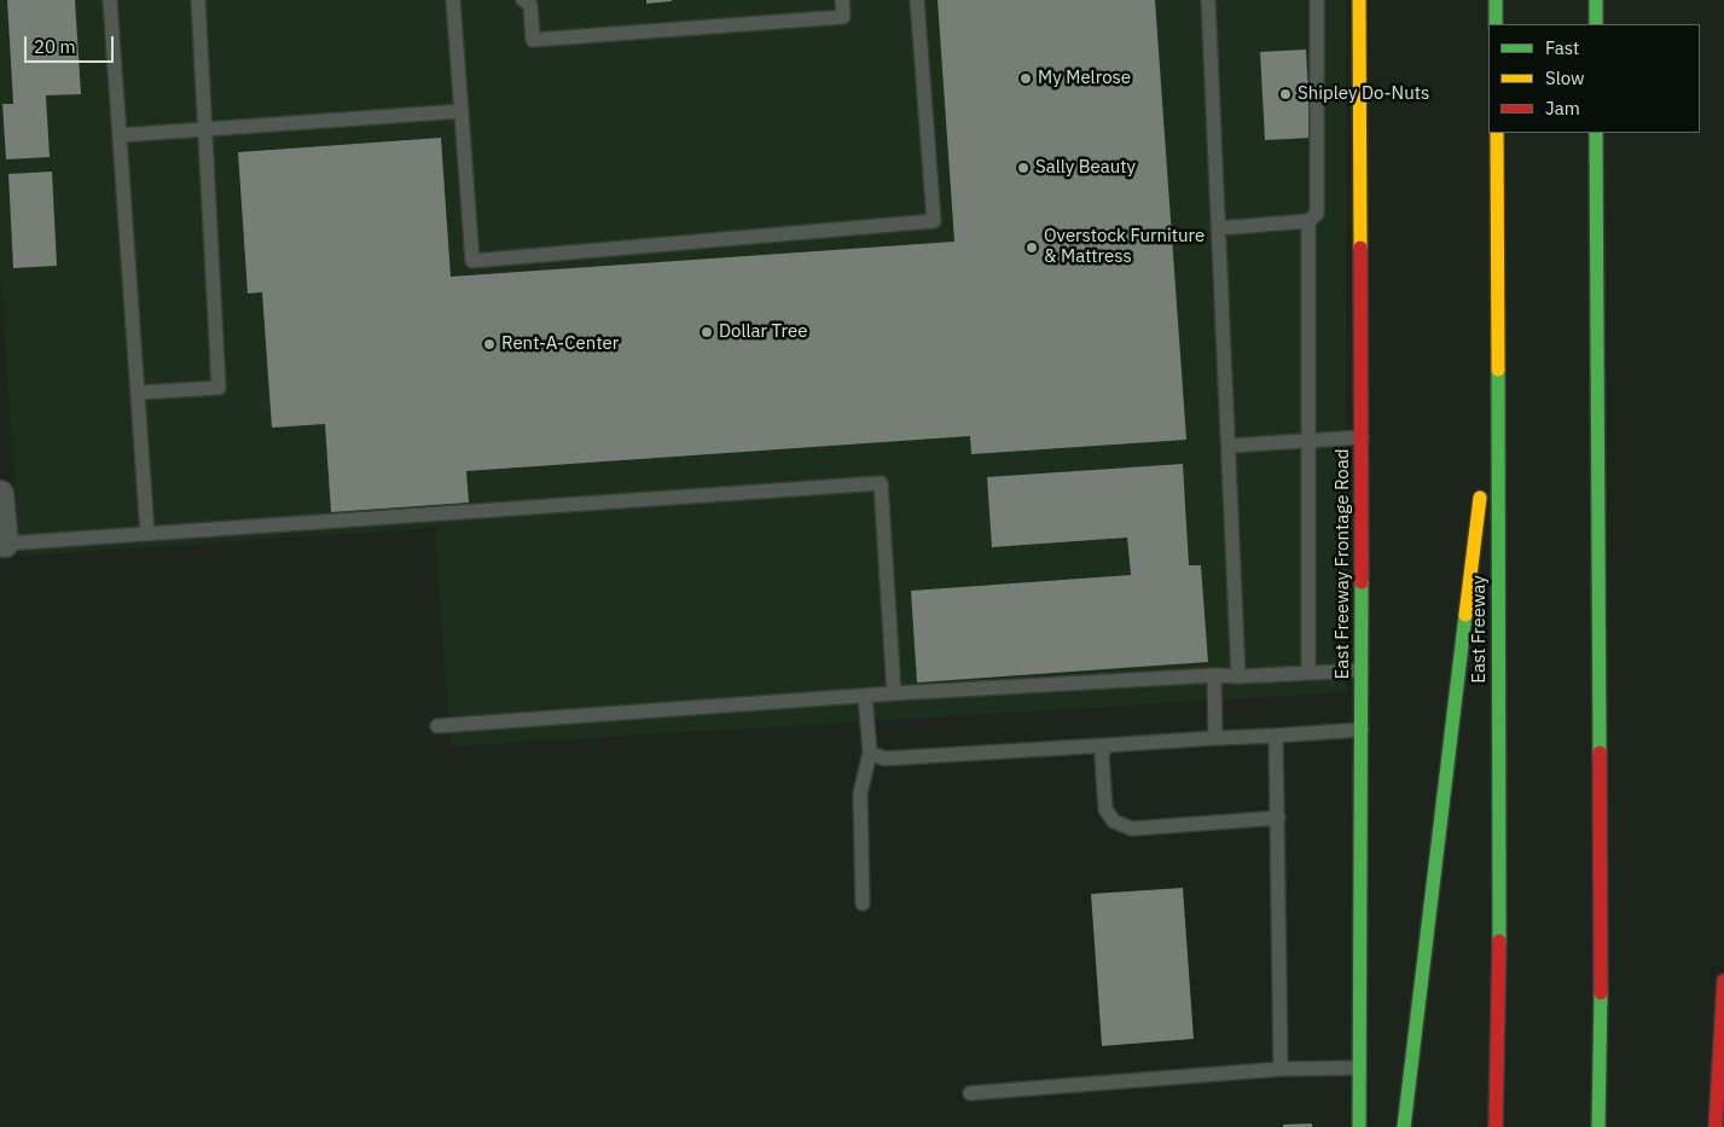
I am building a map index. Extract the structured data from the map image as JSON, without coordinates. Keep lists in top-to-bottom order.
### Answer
{
  "streets": {
    "main road": ["East Freeway Frontage Road", "East Freeway"]
  },
  "places": [
    "My Melrose",
    "Shipley Do-Nuts",
    "Sally Beauty",
    "Overstock Furniture & Mattress",
    "Dollar Tree",
    "Rent-A-Center"
  ],
  "legend": ["Fast", "Slow", "Jam"],
  "scale_bar": "20 m"
}
